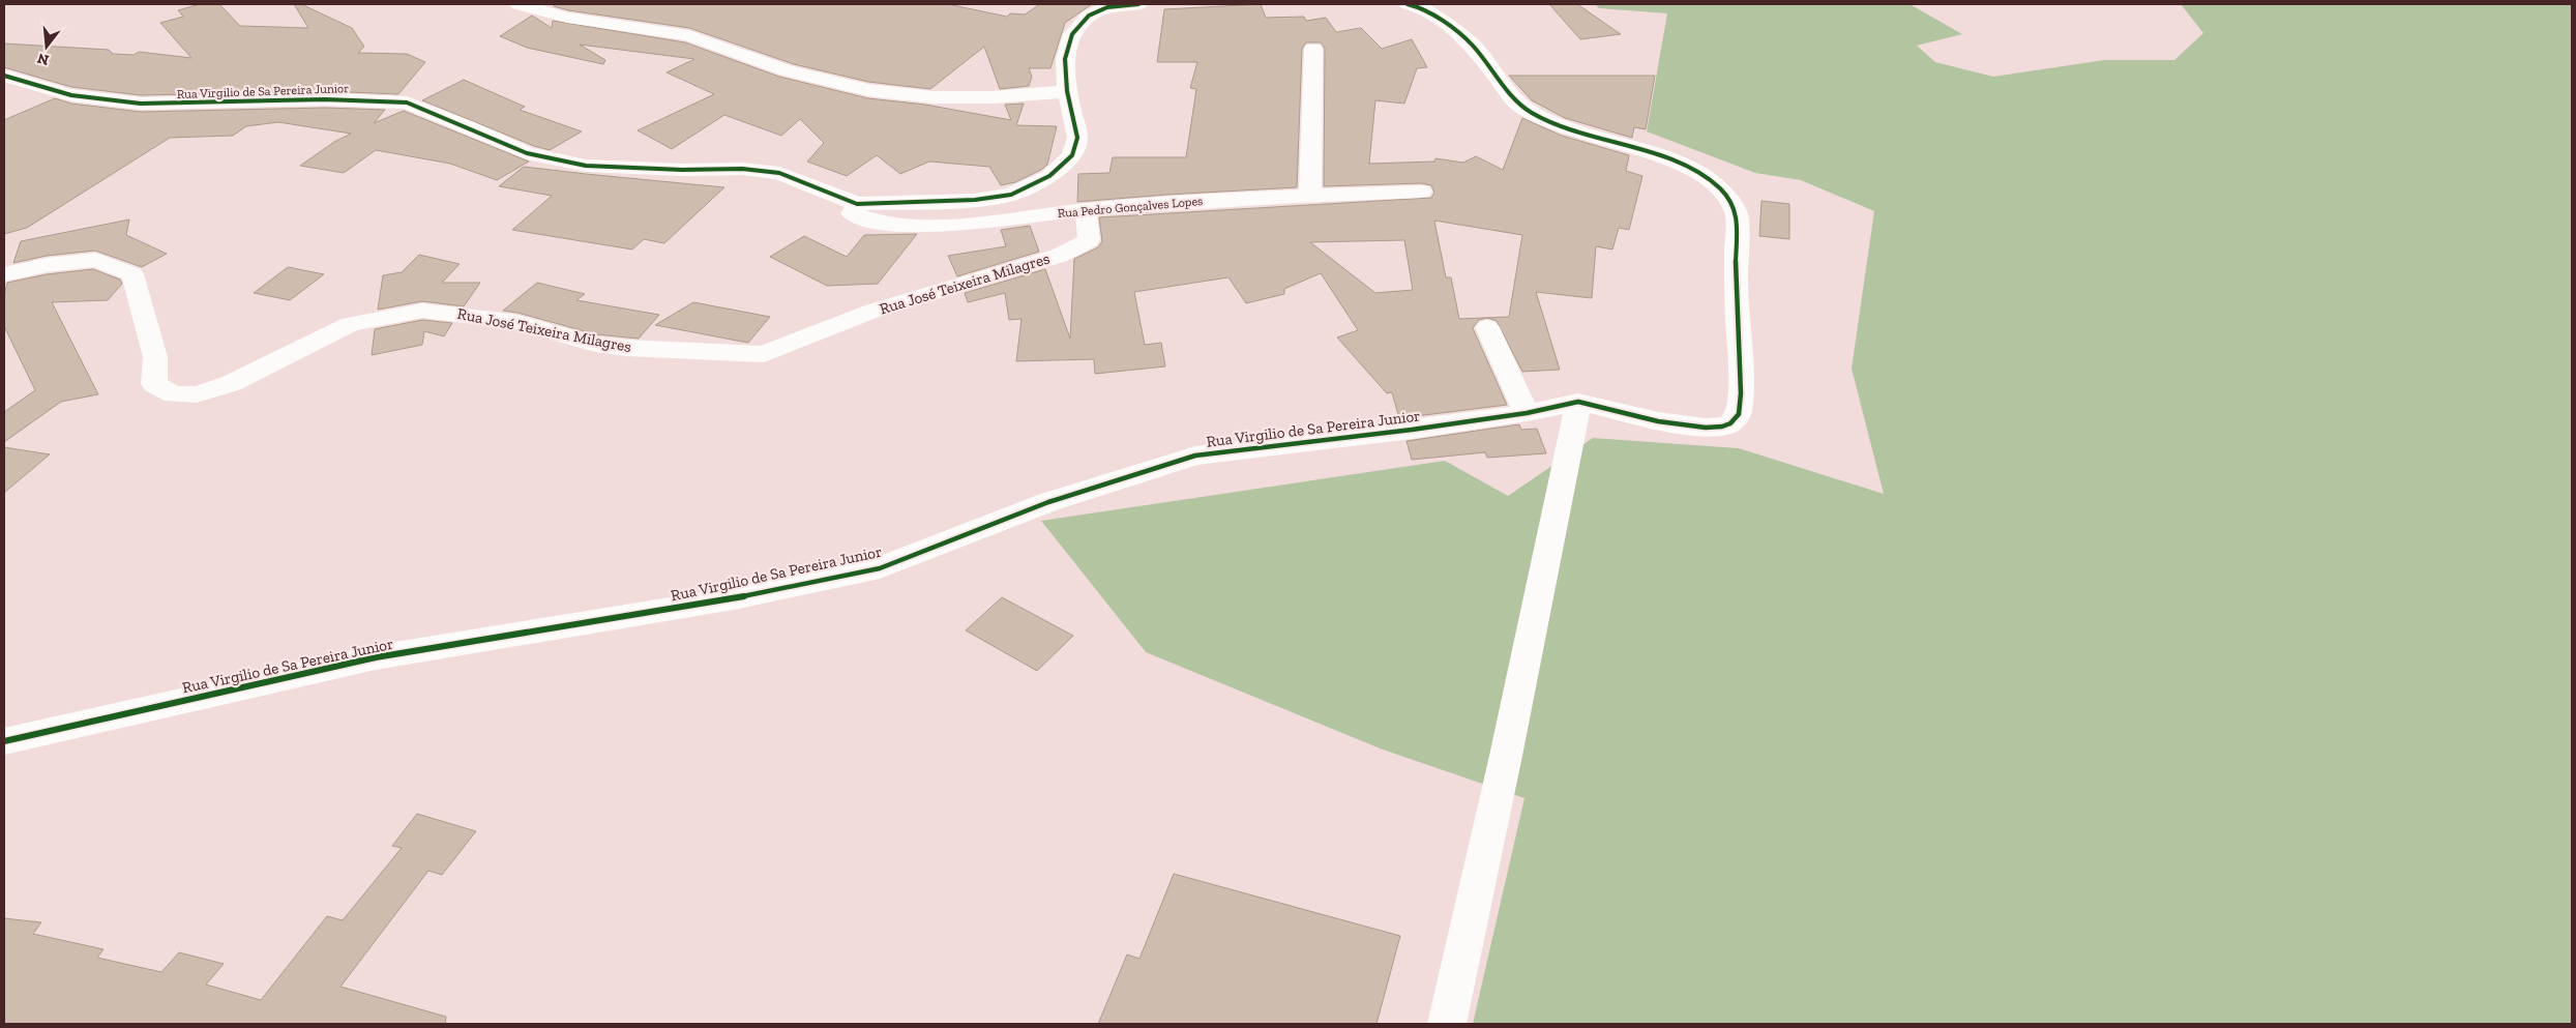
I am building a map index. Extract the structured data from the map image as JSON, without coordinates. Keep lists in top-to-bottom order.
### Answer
{
  "streets": {
    "street": ["Rua Virgilio de Sa Pereira Junior", "Rua Pedro Gonçalves Lopes", "Rua José Teixeira Milagres"]
  },
  "crossings": [
    ["Rua Virgilio de Sa Pereira Junior", "Rua Pedro Gonçalves Lopes"],
    ["Rua Pedro Gonçalves Lopes", "Rua José Teixeira Milagres"]
  ],
  "north": "bottom"
}
